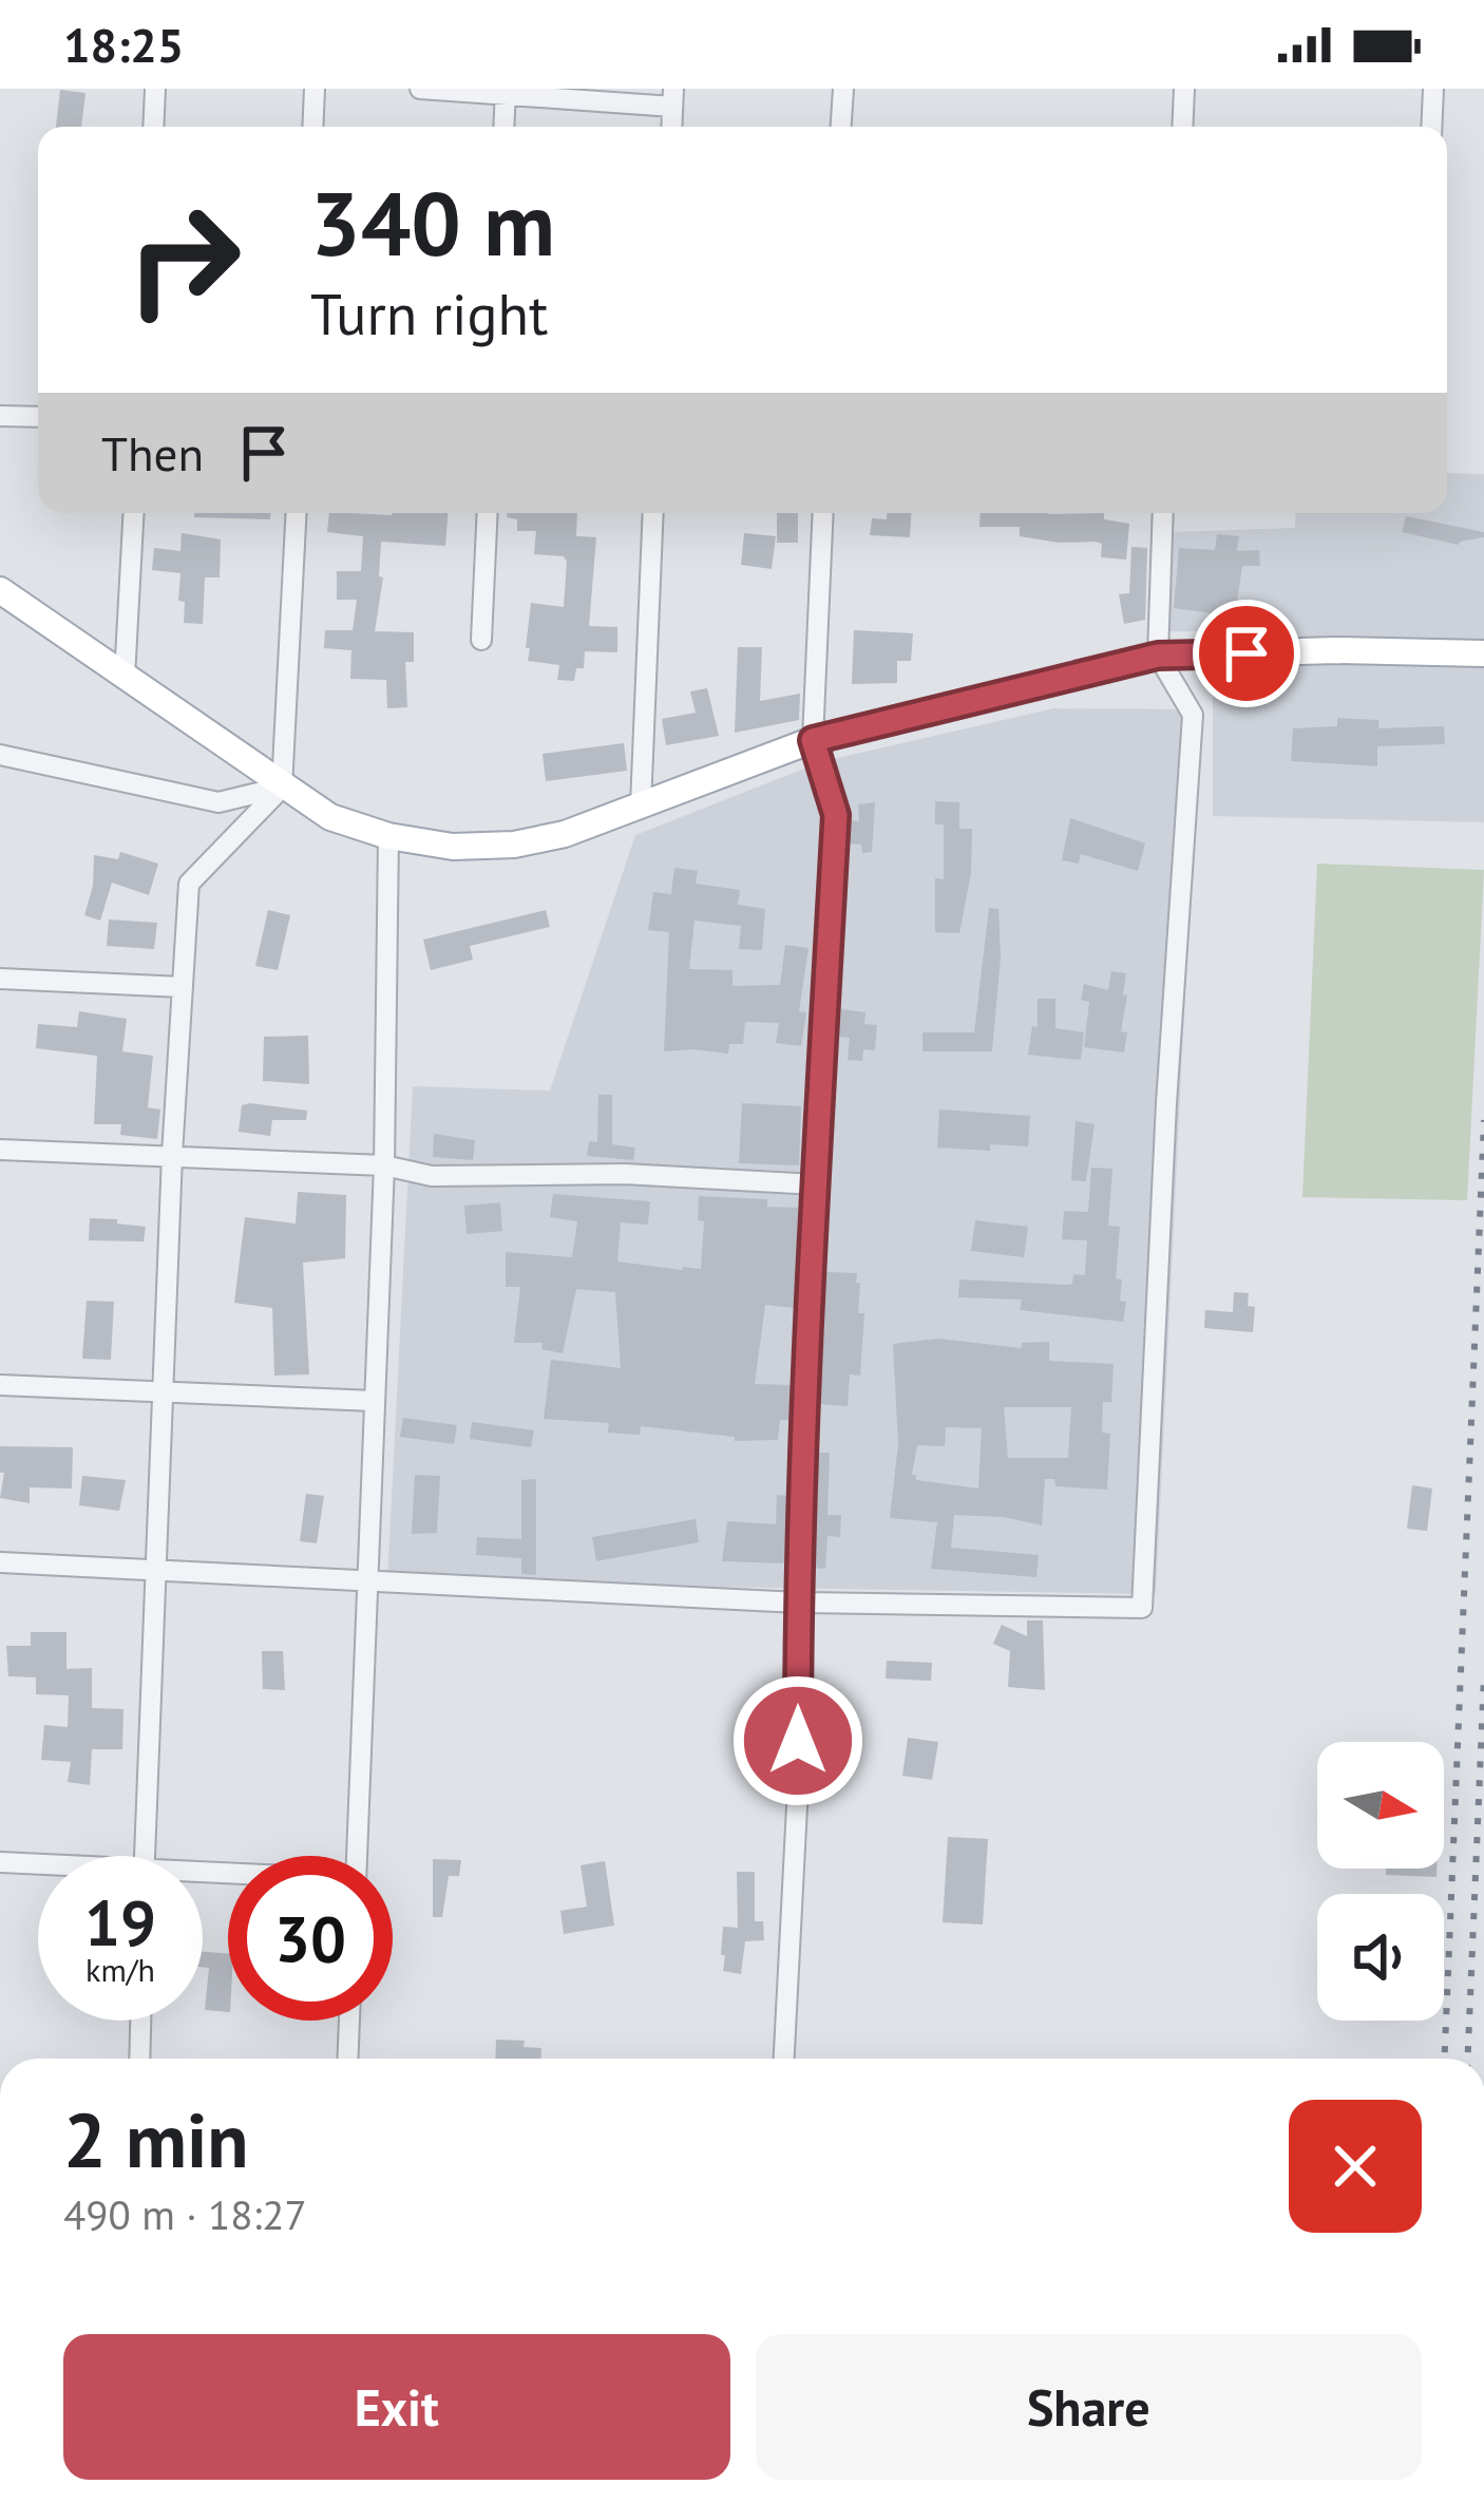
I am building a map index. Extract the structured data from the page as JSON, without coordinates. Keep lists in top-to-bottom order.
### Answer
{
  "north": "right",
  "page": {
    "status": "18:25",
    "turn": ["340 m", "Turn right"],
    "then": "Then",
    "speed": "19 km/h",
    "limit": "30",
    "heading": ["2 min", "490 m · 18:27"],
    "buttons": ["Exit", "Share"]
  }
}
